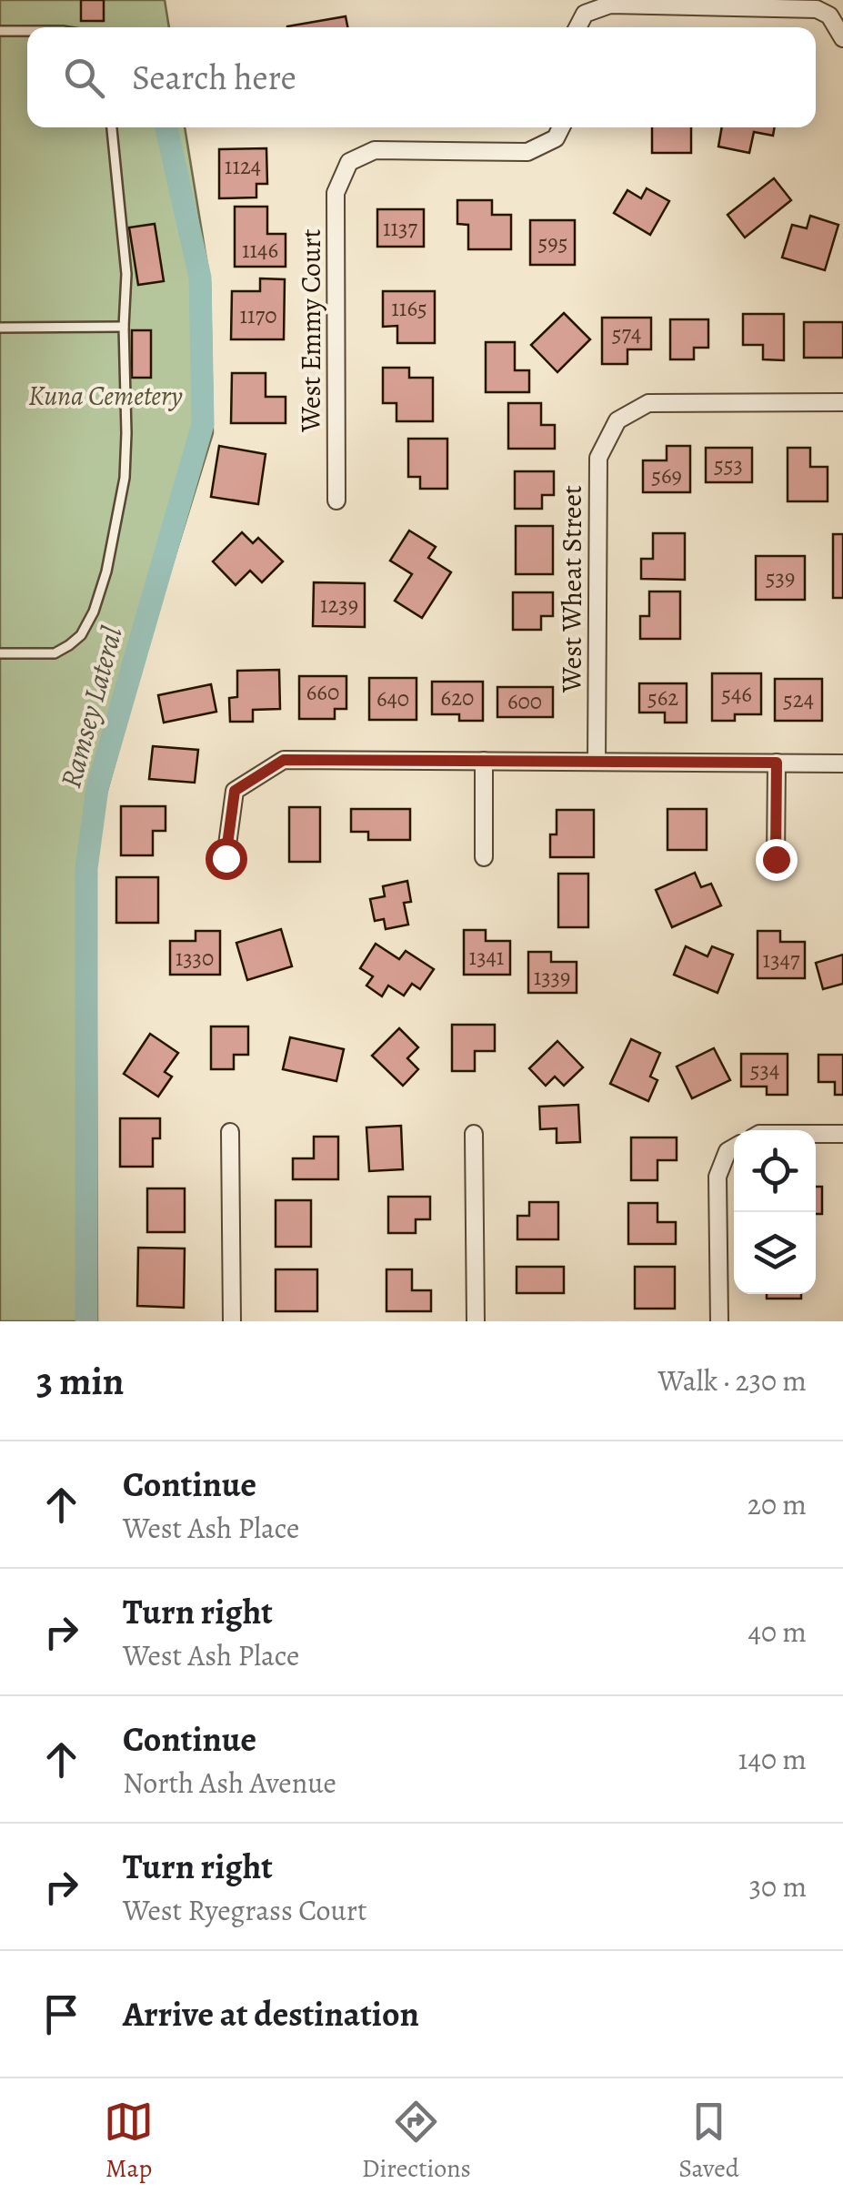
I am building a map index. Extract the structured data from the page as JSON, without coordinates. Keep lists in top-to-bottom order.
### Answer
{
  "streets": {
    "street": ["West Emmy Court", "West Wheat Street"]
  },
  "water": ["Ramsey Lateral"],
  "parks": ["Kuna Cemetery"],
  "house_numbers": [
    "1124",
    "1137",
    "595",
    "1146",
    "1165",
    "1170",
    "574",
    "553",
    "569",
    "539",
    "1239",
    "660",
    "546",
    "620",
    "562",
    "640",
    "524",
    "600",
    "1341",
    "1330",
    "1347",
    "1339",
    "534"
  ],
  "page": {
    "search": "Search here",
    "heading": ["3 min", "Walk · 230 m"],
    "list": [
      ["Continue", "West Ash Place", "20 m"],
      ["Turn right", "West Ash Place", "40 m"],
      ["Continue", "North Ash Avenue", "140 m"],
      ["Turn right", "West Ryegrass Court", "30 m"],
      "Arrive at destination"
    ],
    "nav": ["Map", "Directions", "Saved"]
  }
}
